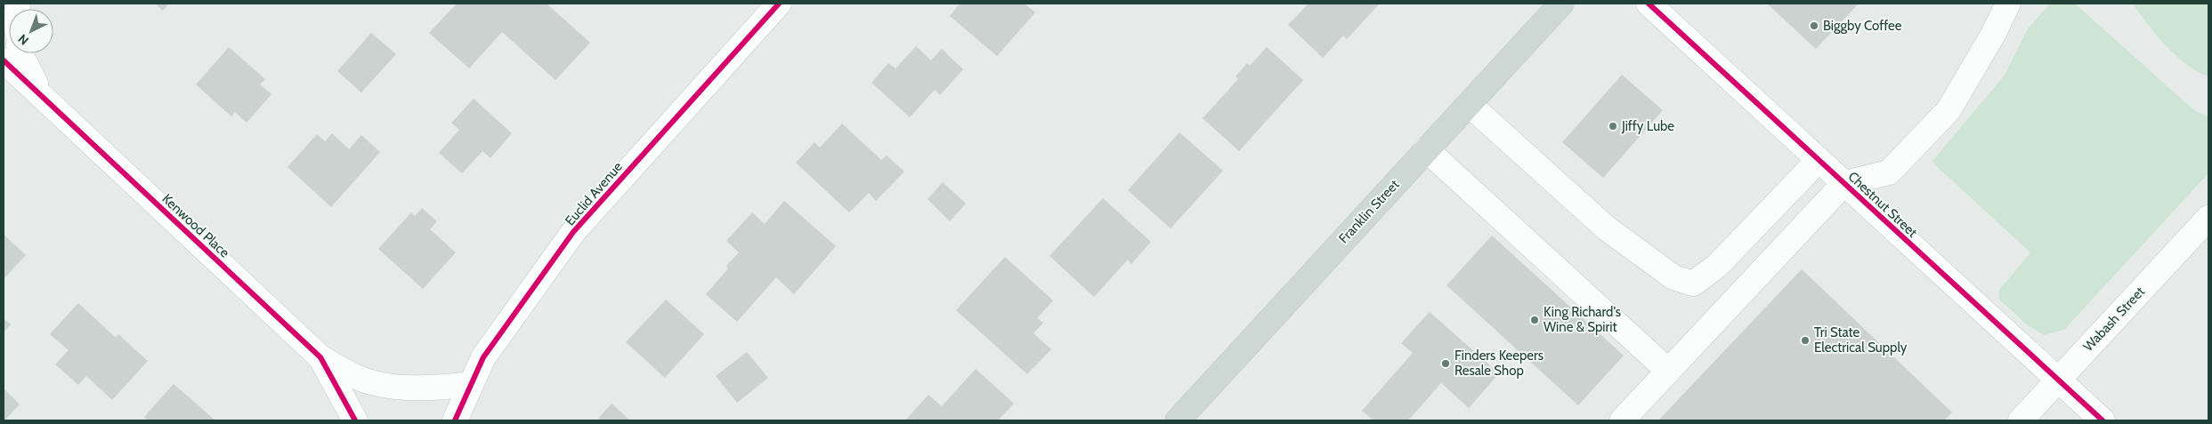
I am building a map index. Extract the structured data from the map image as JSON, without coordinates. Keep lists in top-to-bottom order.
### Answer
{
  "streets": {
    "main road": ["Franklin Street"],
    "street": [
      "Euclid Avenue",
      "Chestnut Street",
      "Kenwood Place",
      "Wabash Street"
    ]
  },
  "crossings": [
    ["Euclid Avenue", "Kenwood Place"],
    ["Chestnut Street", "Wabash Street"]
  ],
  "places": [
    "Biggby Coffee",
    "Jiffy Lube",
    "King Richard's Wine & Spirit",
    "Tri State Electrical Supply",
    "Finders Keepers Resale Shop"
  ],
  "north": "bottom left"
}
